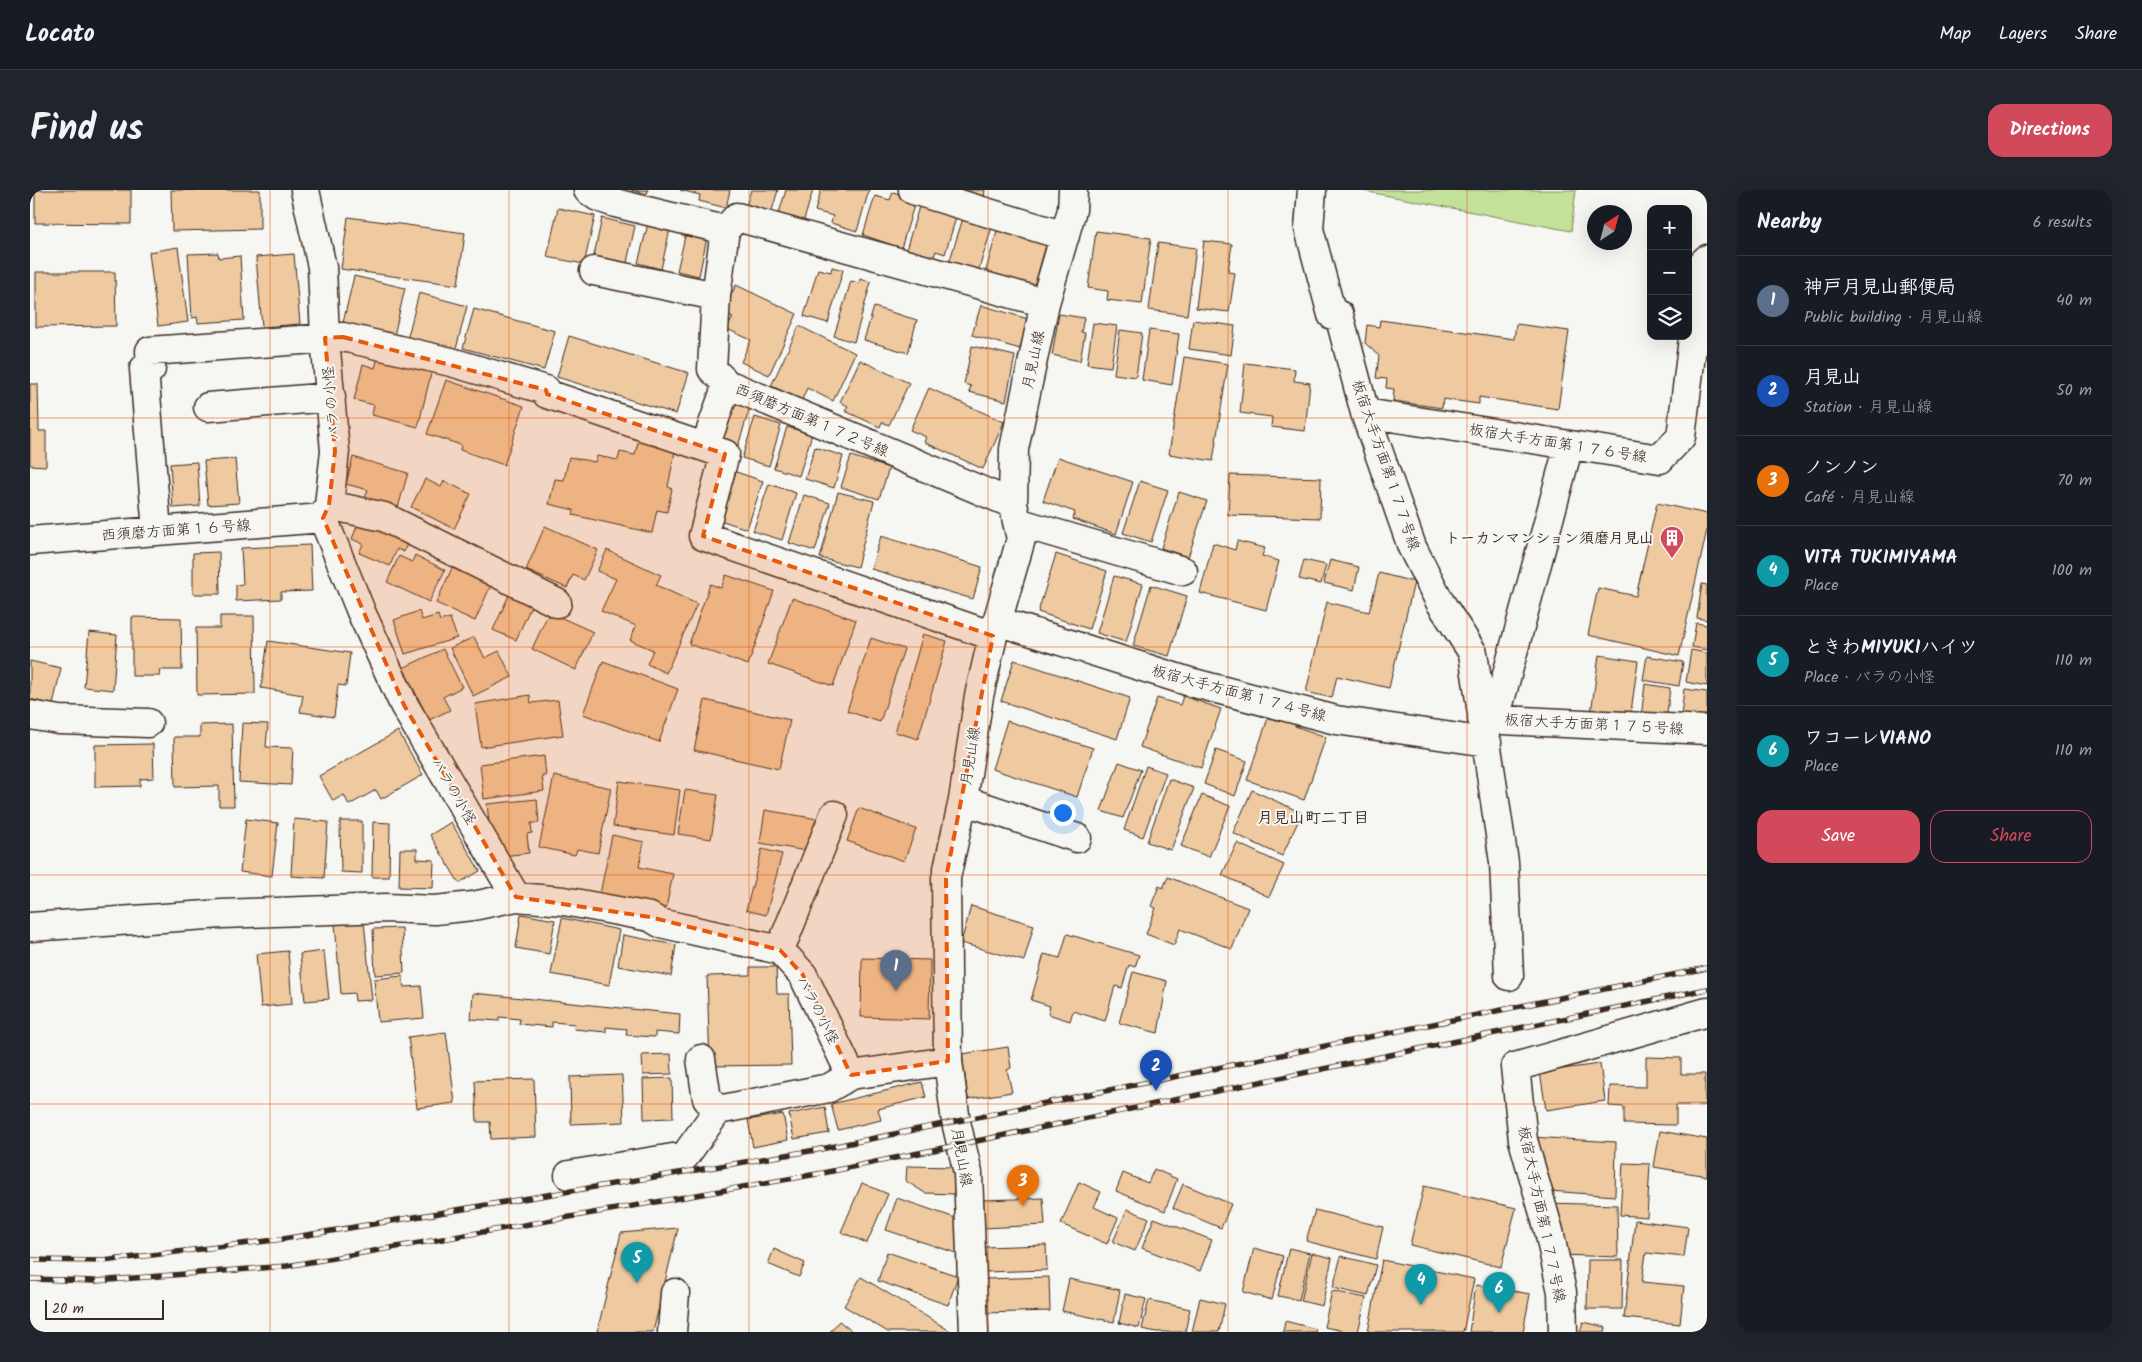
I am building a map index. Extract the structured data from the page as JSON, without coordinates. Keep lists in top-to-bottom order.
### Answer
{
  "streets": {
    "street": [
      "月見山線",
      "バラの小怪",
      "西須磨方面第１７２号線",
      "板宿大手方面第１７６号線",
      "板宿大手方面第１７７号線",
      "西須磨方面第１６号線",
      "板宿大手方面第１７４号線",
      "板宿大手方面第１７５号線"
    ]
  },
  "crossings": [
    ["月見山線", "西須磨方面第１７２号線"],
    ["月見山線", "板宿大手方面第１７４号線"],
    ["バラの小怪", "西須磨方面第１６号線"],
    ["板宿大手方面第１７６号線", "板宿大手方面第１７７号線"],
    ["板宿大手方面第１７７号線", "板宿大手方面第１７４号線"],
    ["板宿大手方面第１７７号線", "板宿大手方面第１７５号線"],
    ["板宿大手方面第１７４号線", "板宿大手方面第１７５号線"]
  ],
  "districts": ["月見山町二丁目"],
  "places": {
    "building": ["トーカンマンション須磨月見山"]
  },
  "scale_bar": "20 m",
  "north": "top right",
  "page": {
    "header": "Locato",
    "nav": ["Map", "Layers", "Share"],
    "title": "Find us",
    "buttons": [
      "Directions",
      ["Save", "Share"]
    ],
    "heading": ["Nearby", "6 results"],
    "map_buttons": ["+", "−"],
    "list": [
      {
        "mark": "1",
        "name": "神戸月見山郵便局",
        "note": "Public building · 月見山線",
        "value": "40 m"
      },
      {
        "mark": "2",
        "name": "月見山",
        "note": "Station · 月見山線",
        "value": "50 m"
      },
      {
        "mark": "3",
        "name": "ノンノン",
        "note": "Café · 月見山線",
        "value": "70 m"
      },
      {
        "mark": "4",
        "name": "VITA TUKIMIYAMA",
        "note": "Place",
        "value": "100 m"
      },
      {
        "mark": "5",
        "name": "ときわMIYUKIハイツ",
        "note": "Place · バラの小怪",
        "value": "110 m"
      },
      {
        "mark": "6",
        "name": "ワコーレVIANO",
        "note": "Place",
        "value": "110 m"
      }
    ],
    "pins": [
      "1",
      "2",
      "3",
      "5",
      "4",
      "6"
    ],
    "scale": "20 m"
  }
}
